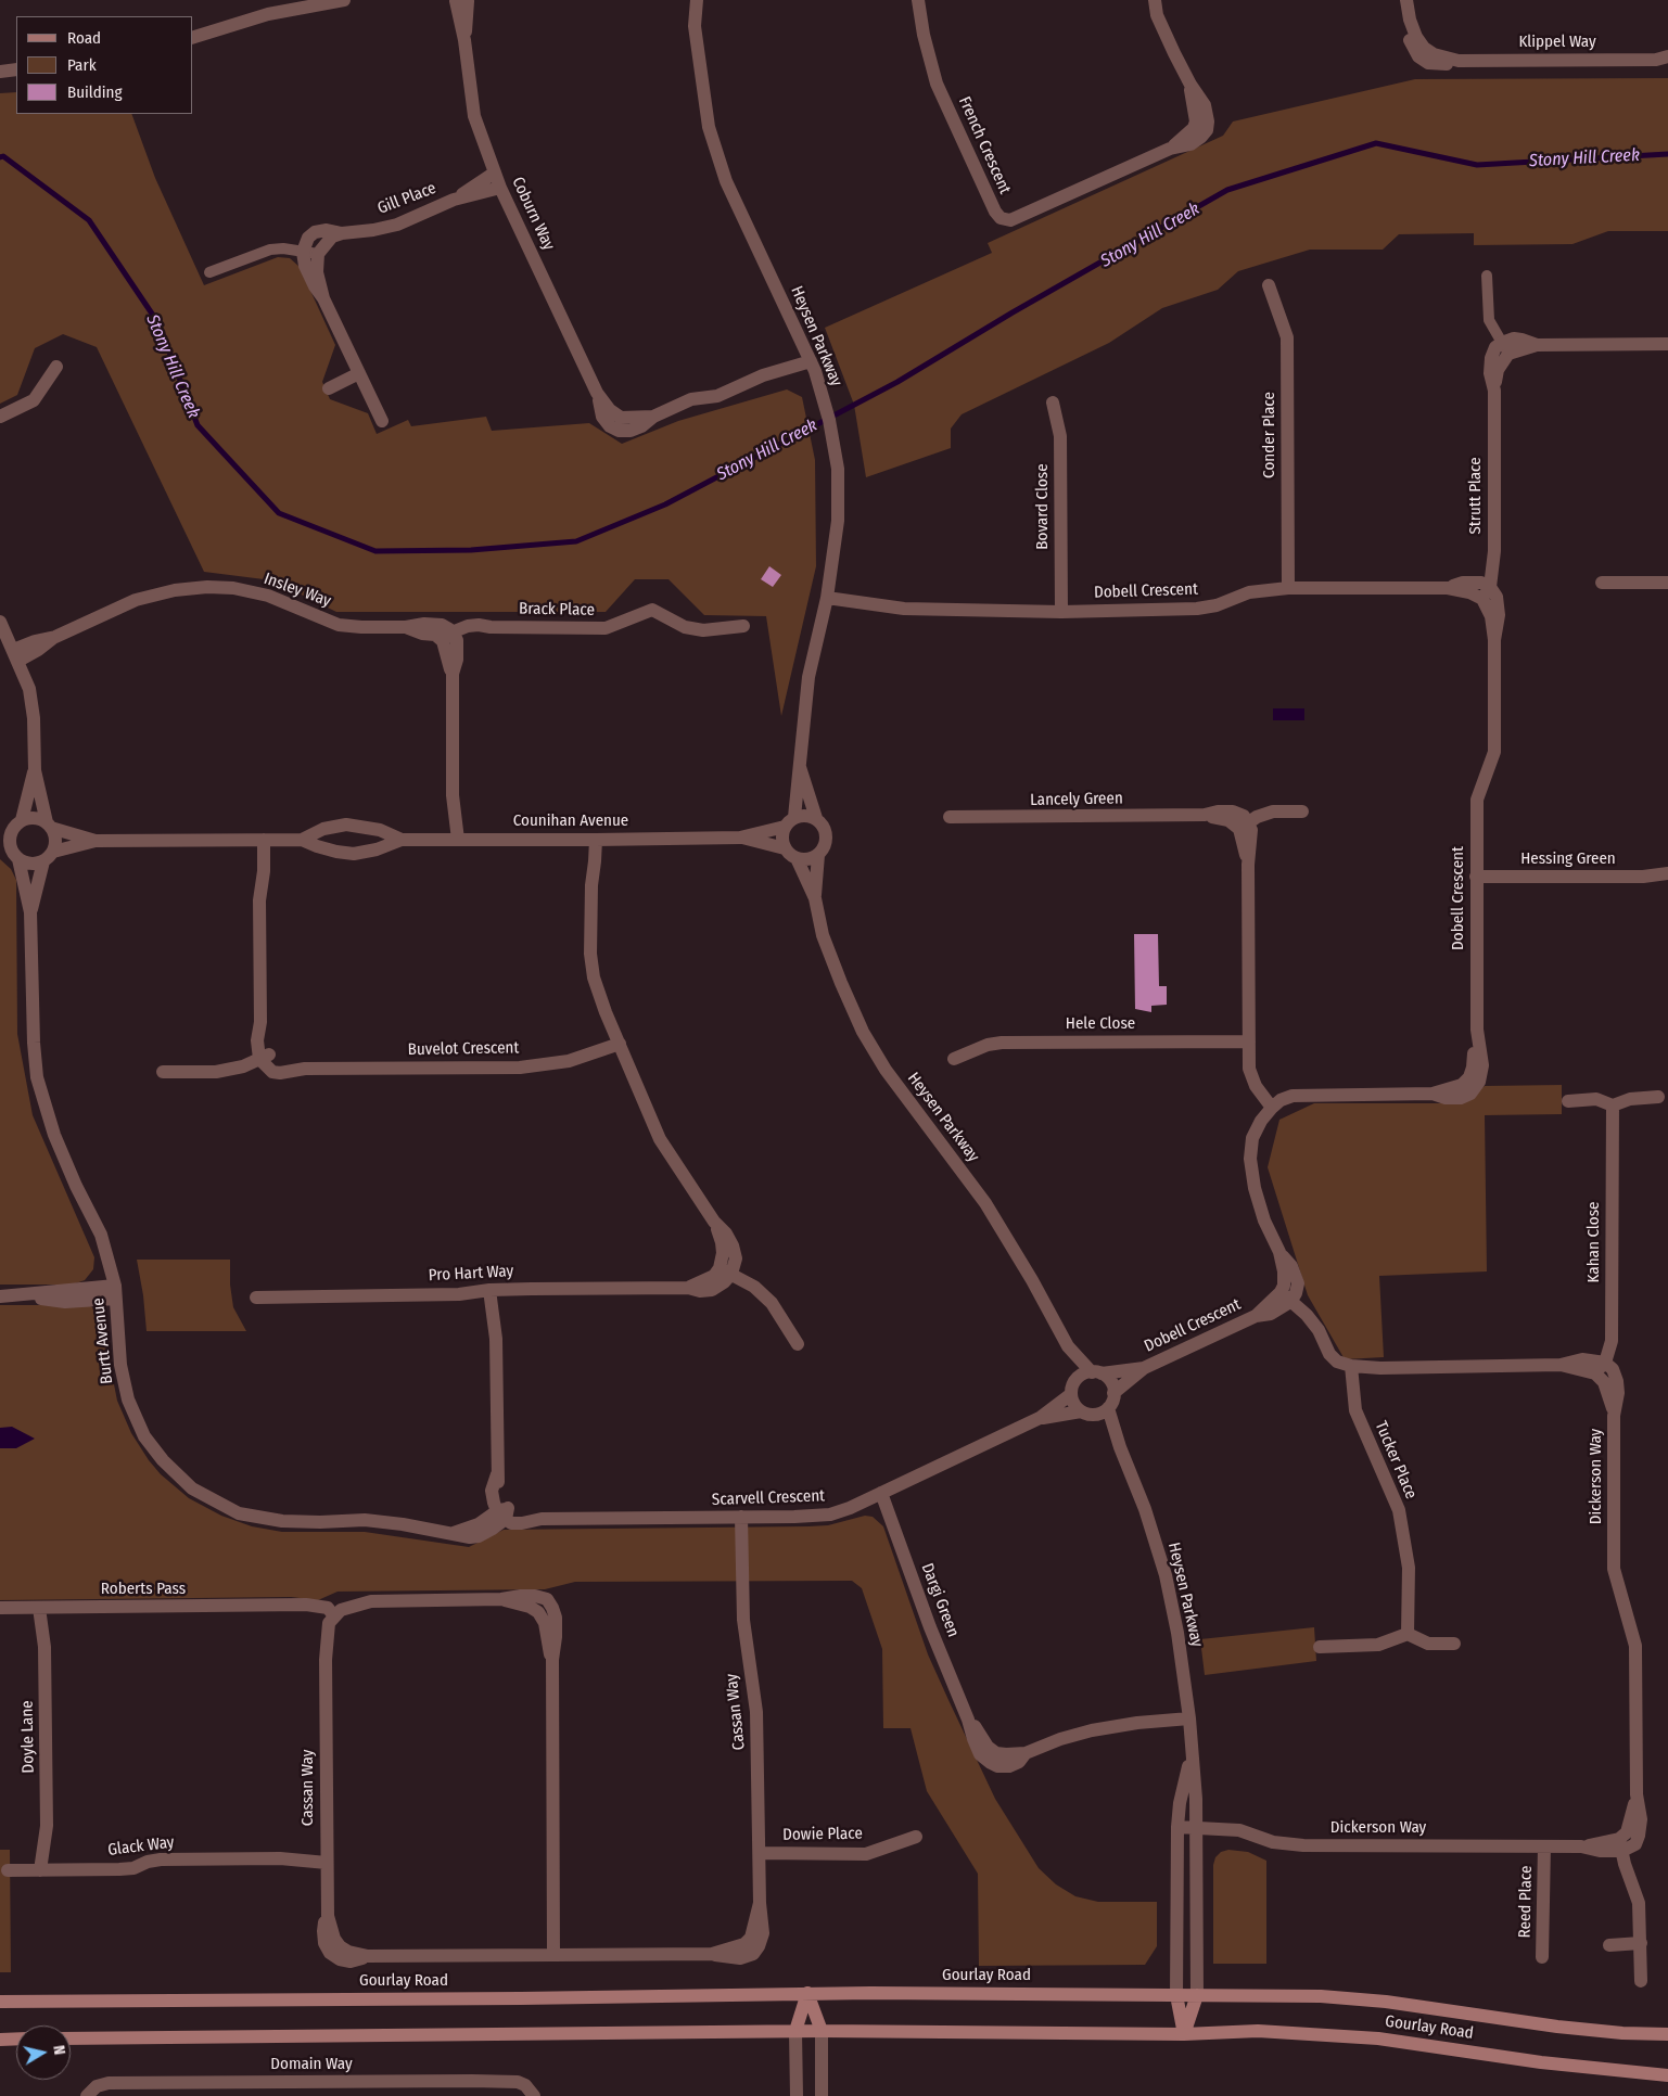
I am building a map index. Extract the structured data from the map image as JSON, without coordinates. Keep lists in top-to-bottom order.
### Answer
{
  "streets": {
    "main road": ["Heysen Parkway", "Gourlay Road"],
    "street": [
      "Klippel Way",
      "French Crescent",
      "Gill Place",
      "Coburn Way",
      "Conder Place",
      "Strutt Place",
      "Bovard Close",
      "Insley Way",
      "Dobell Crescent",
      "Brack Place",
      "Lancely Green",
      "Counihan Avenue",
      "Hessing Green",
      "Hele Close",
      "Buvelot Crescent",
      "Kahan Close",
      "Pro Hart Way",
      "Burtt Avenue",
      "Tucker Place",
      "Dickerson Way",
      "Scarvell Crescent",
      "Roberts Pass",
      "Dargi Green",
      "Cassan Way",
      "Doyle Lane",
      "Dowie Place",
      "Glack Way",
      "Reed Place",
      "Domain Way"
    ]
  },
  "crossings": [
    ["Gill Place", "Coburn Way"],
    ["Coburn Way", "Heysen Parkway"],
    ["Heysen Parkway", "Dobell Crescent"],
    ["Heysen Parkway", "Counihan Avenue"],
    ["Heysen Parkway", "Dickerson Way"],
    ["Heysen Parkway", "Scarvell Crescent"],
    ["Heysen Parkway", "Dargi Green"],
    ["Heysen Parkway", "Gourlay Road"],
    ["Conder Place", "Dobell Crescent"],
    ["Strutt Place", "Dobell Crescent"],
    ["Bovard Close", "Dobell Crescent"],
    ["Insley Way", "Brack Place"],
    ["Dobell Crescent", "Hessing Green"],
    ["Dobell Crescent", "Scarvell Crescent"],
    ["Counihan Avenue", "Burtt Avenue"],
    ["Kahan Close", "Dickerson Way"],
    ["Burtt Avenue", "Scarvell Crescent"],
    ["Dickerson Way", "Reed Place"],
    ["Scarvell Crescent", "Dargi Green"],
    ["Scarvell Crescent", "Cassan Way"],
    ["Roberts Pass", "Cassan Way"],
    ["Roberts Pass", "Doyle Lane"],
    ["Cassan Way", "Dowie Place"],
    ["Cassan Way", "Glack Way"],
    ["Doyle Lane", "Glack Way"]
  ],
  "water": ["Stony Hill Creek"],
  "legend": ["Road", "Park", "Building"],
  "north": "right"
}
